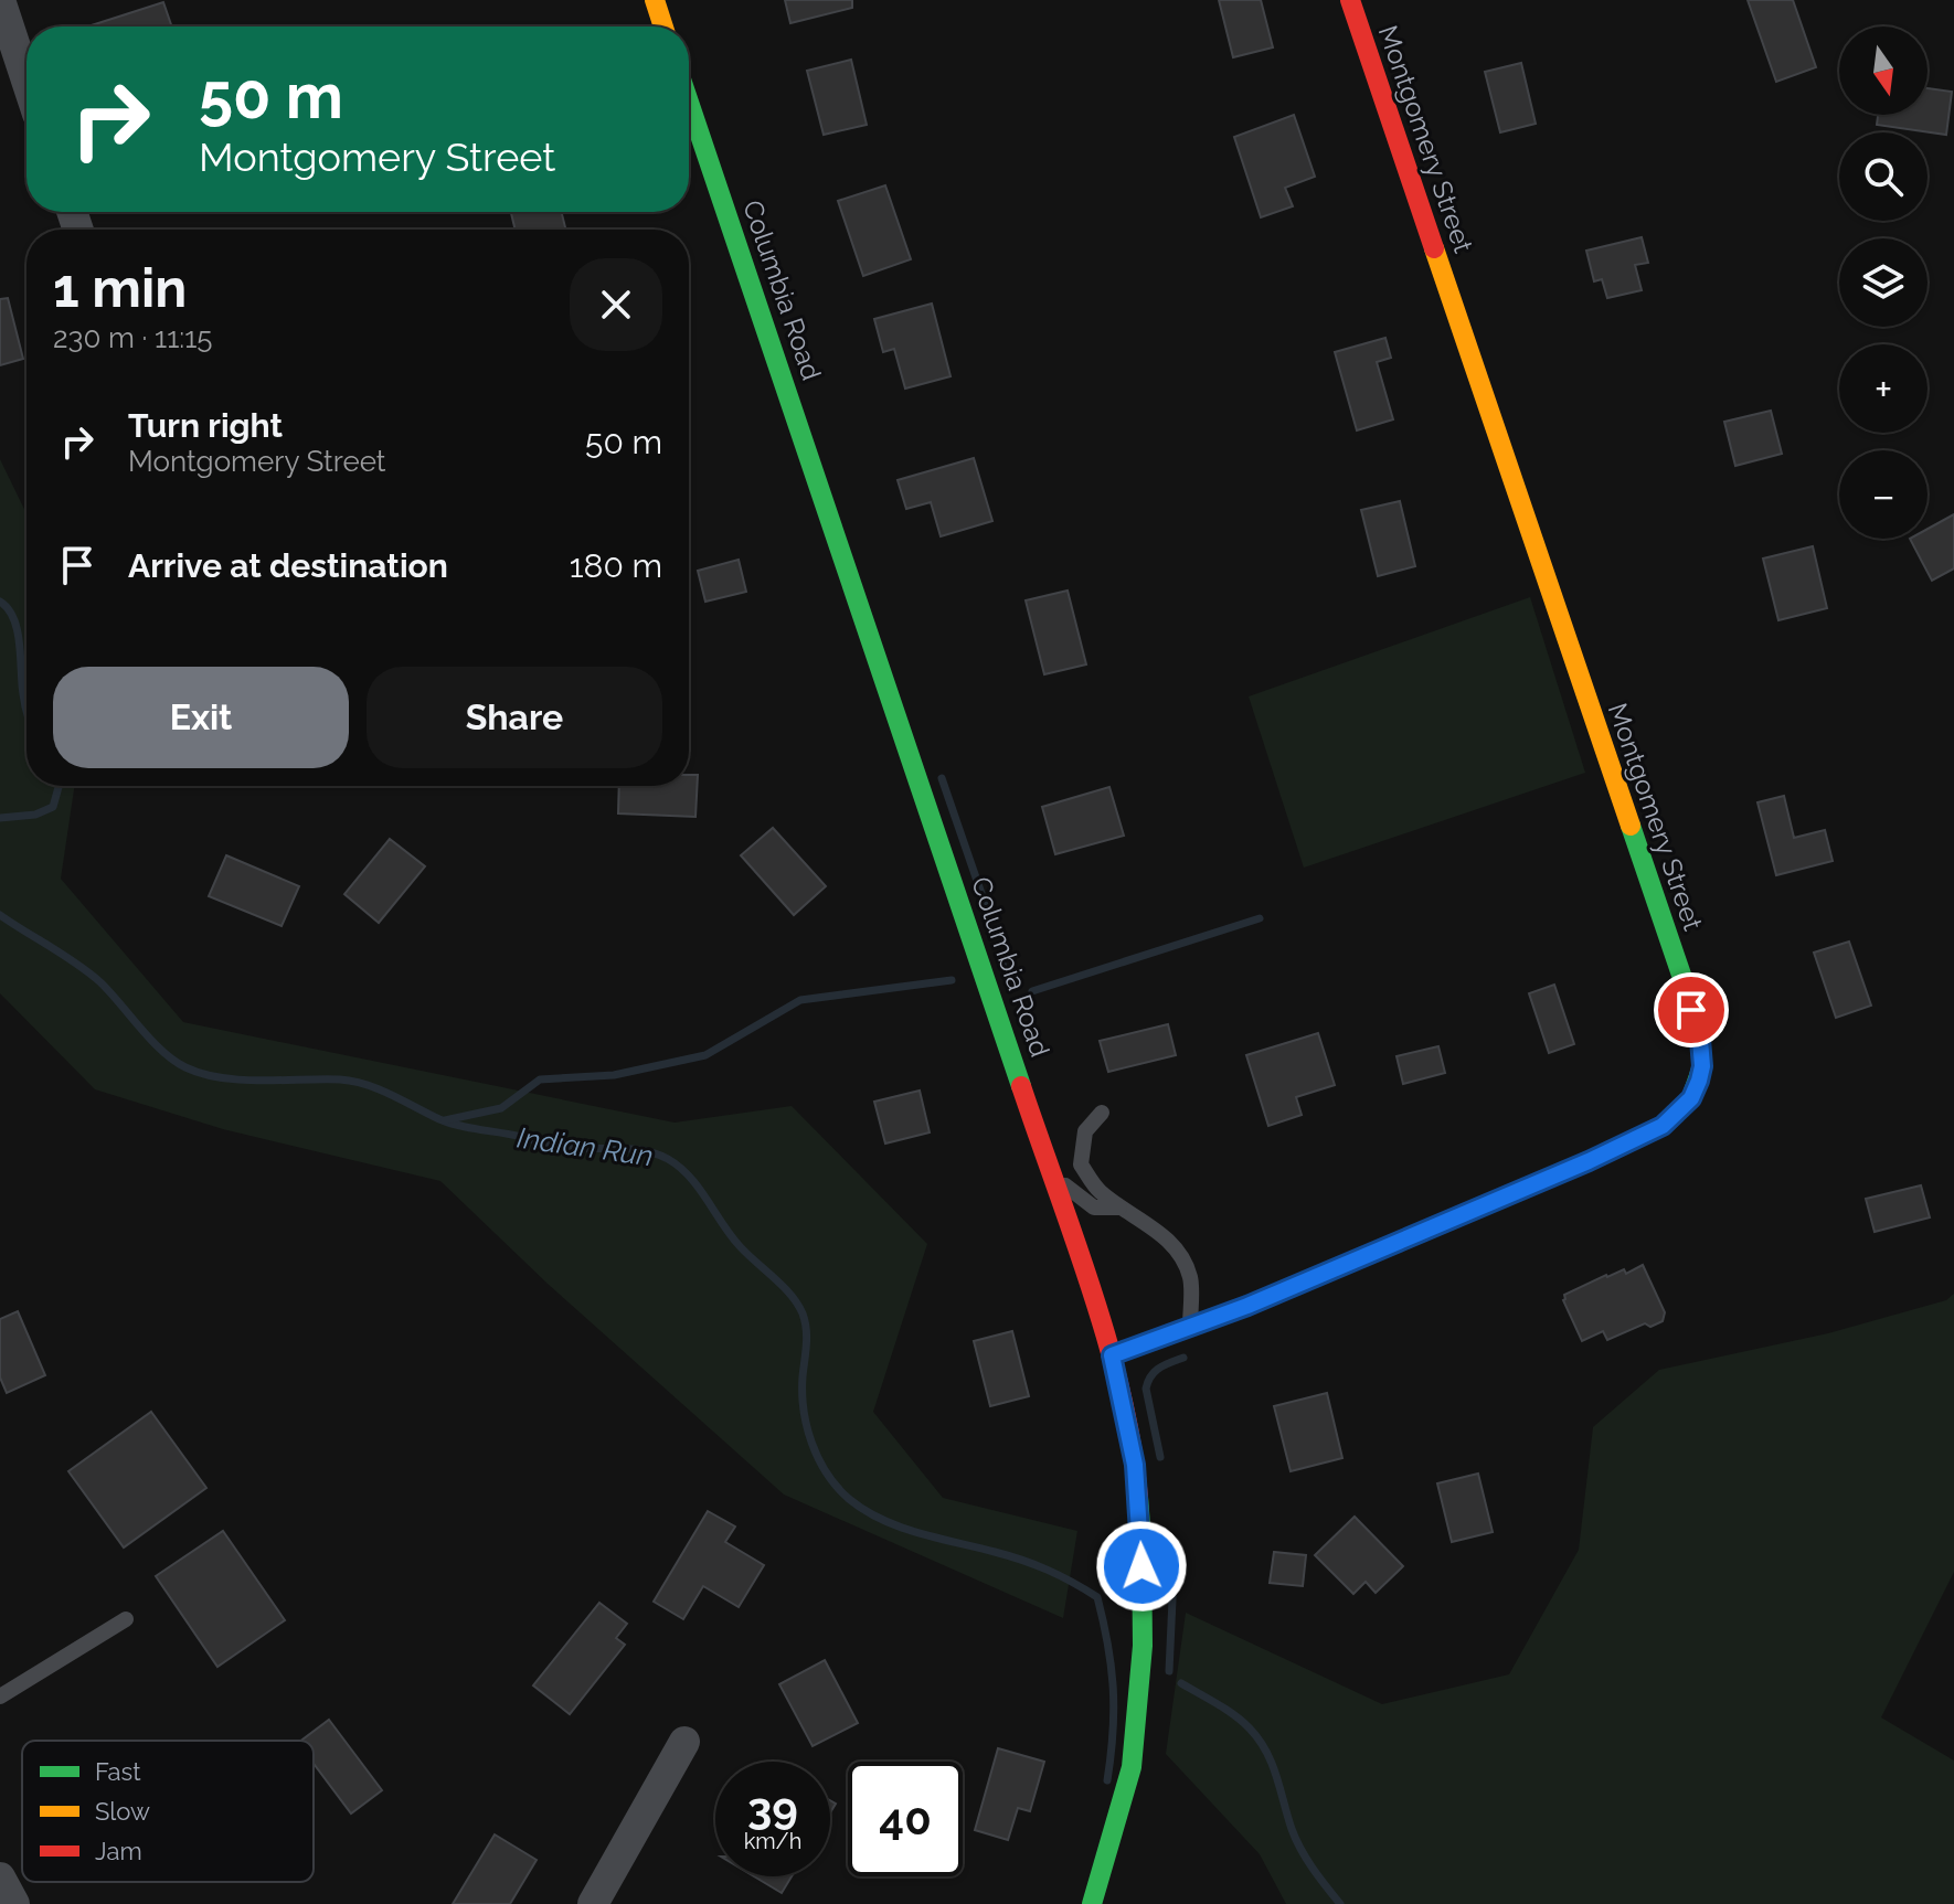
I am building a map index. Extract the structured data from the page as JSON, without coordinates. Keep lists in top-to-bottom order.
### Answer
{
  "streets": {
    "street": ["Montgomery Street", "Columbia Road"]
  },
  "crossings": [
    ["Montgomery Street", "Columbia Road"]
  ],
  "water": ["Indian Run"],
  "legend": ["Fast", "Slow", "Jam"],
  "north": "bottom",
  "page": {
    "map_buttons": ["+", "−"],
    "turn": ["50 m", "Montgomery Street"],
    "heading": ["1 min", "230 m · 11:15"],
    "list": [
      {
        "name": "Turn right",
        "note": "Montgomery Street",
        "value": "50 m"
      },
      {
        "name": "Arrive at destination",
        "value": "180 m"
      }
    ],
    "buttons": ["Exit", "Share"],
    "speed": "39 km/h",
    "limit": "40"
  }
}
